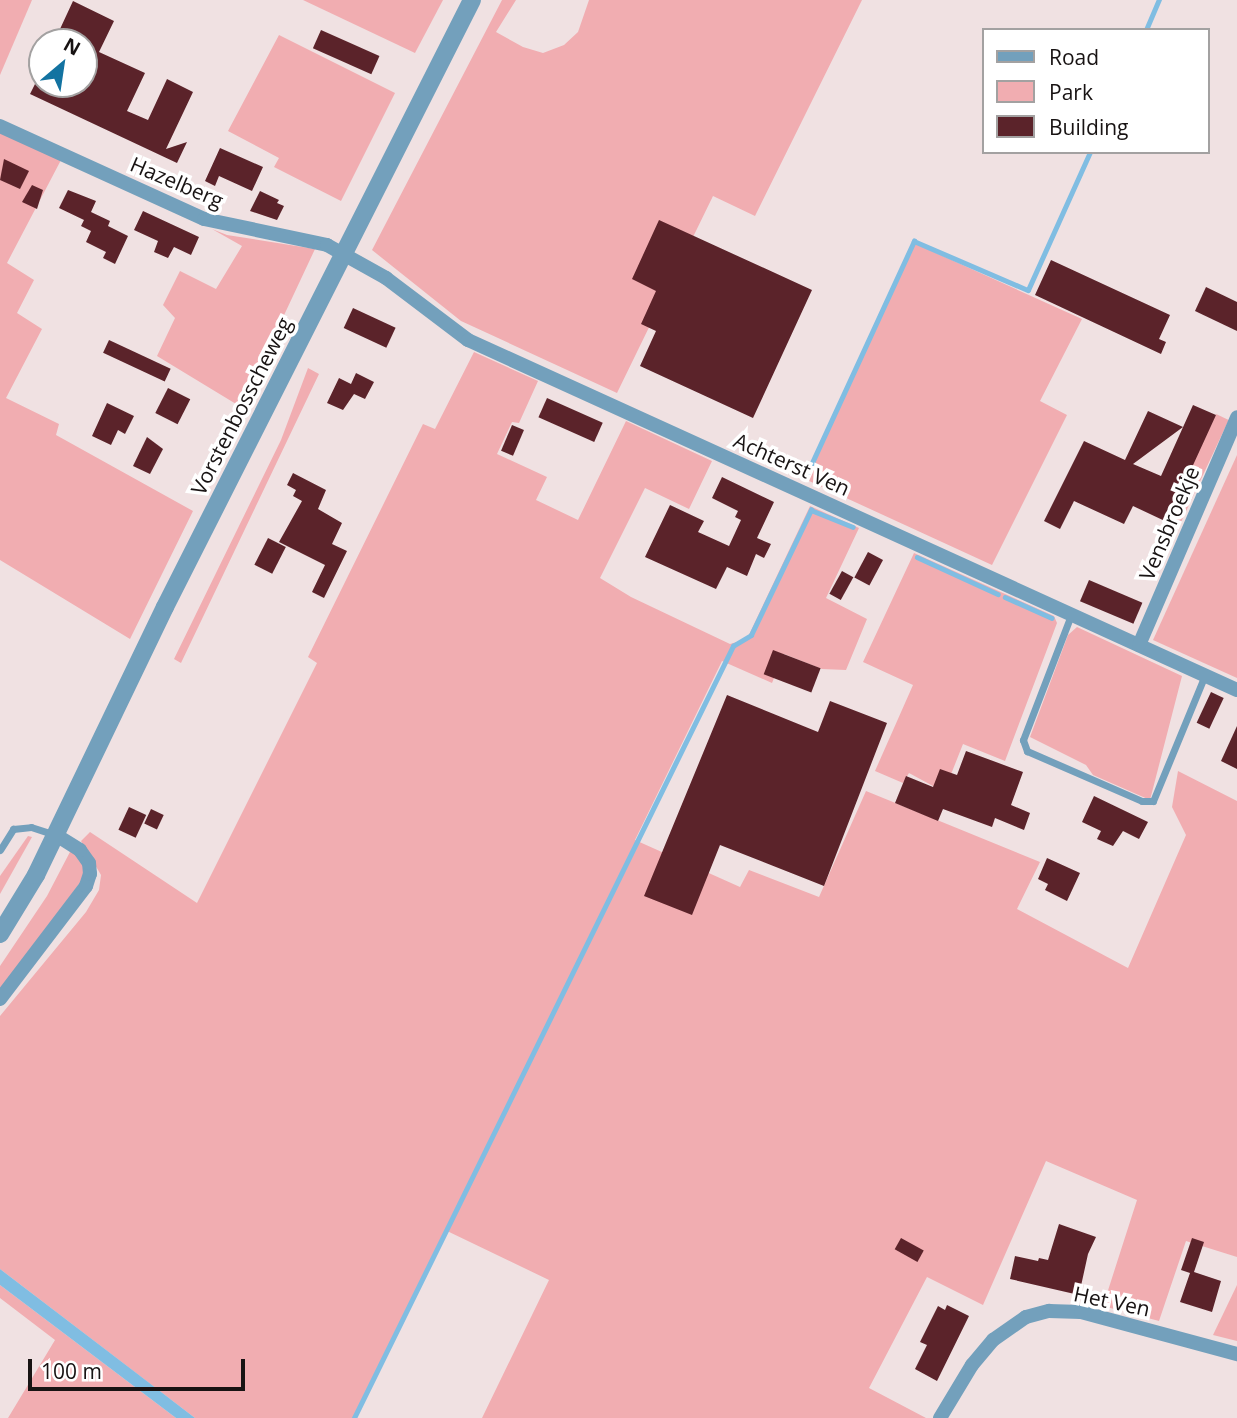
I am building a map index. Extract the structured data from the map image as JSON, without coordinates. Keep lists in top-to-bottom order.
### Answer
{
  "streets": {
    "street": [
      "Hazelberg",
      "Vorstenbosscheweg",
      "Achterst Ven",
      "Vensbroekje",
      "Het Ven"
    ]
  },
  "crossings": [
    ["Hazelberg", "Vorstenbosscheweg"],
    ["Hazelberg", "Achterst Ven"],
    ["Vorstenbosscheweg", "Achterst Ven"],
    ["Achterst Ven", "Vensbroekje"]
  ],
  "legend": ["Road", "Park", "Building"],
  "scale_bar": "100 m",
  "north": "top right"
}
